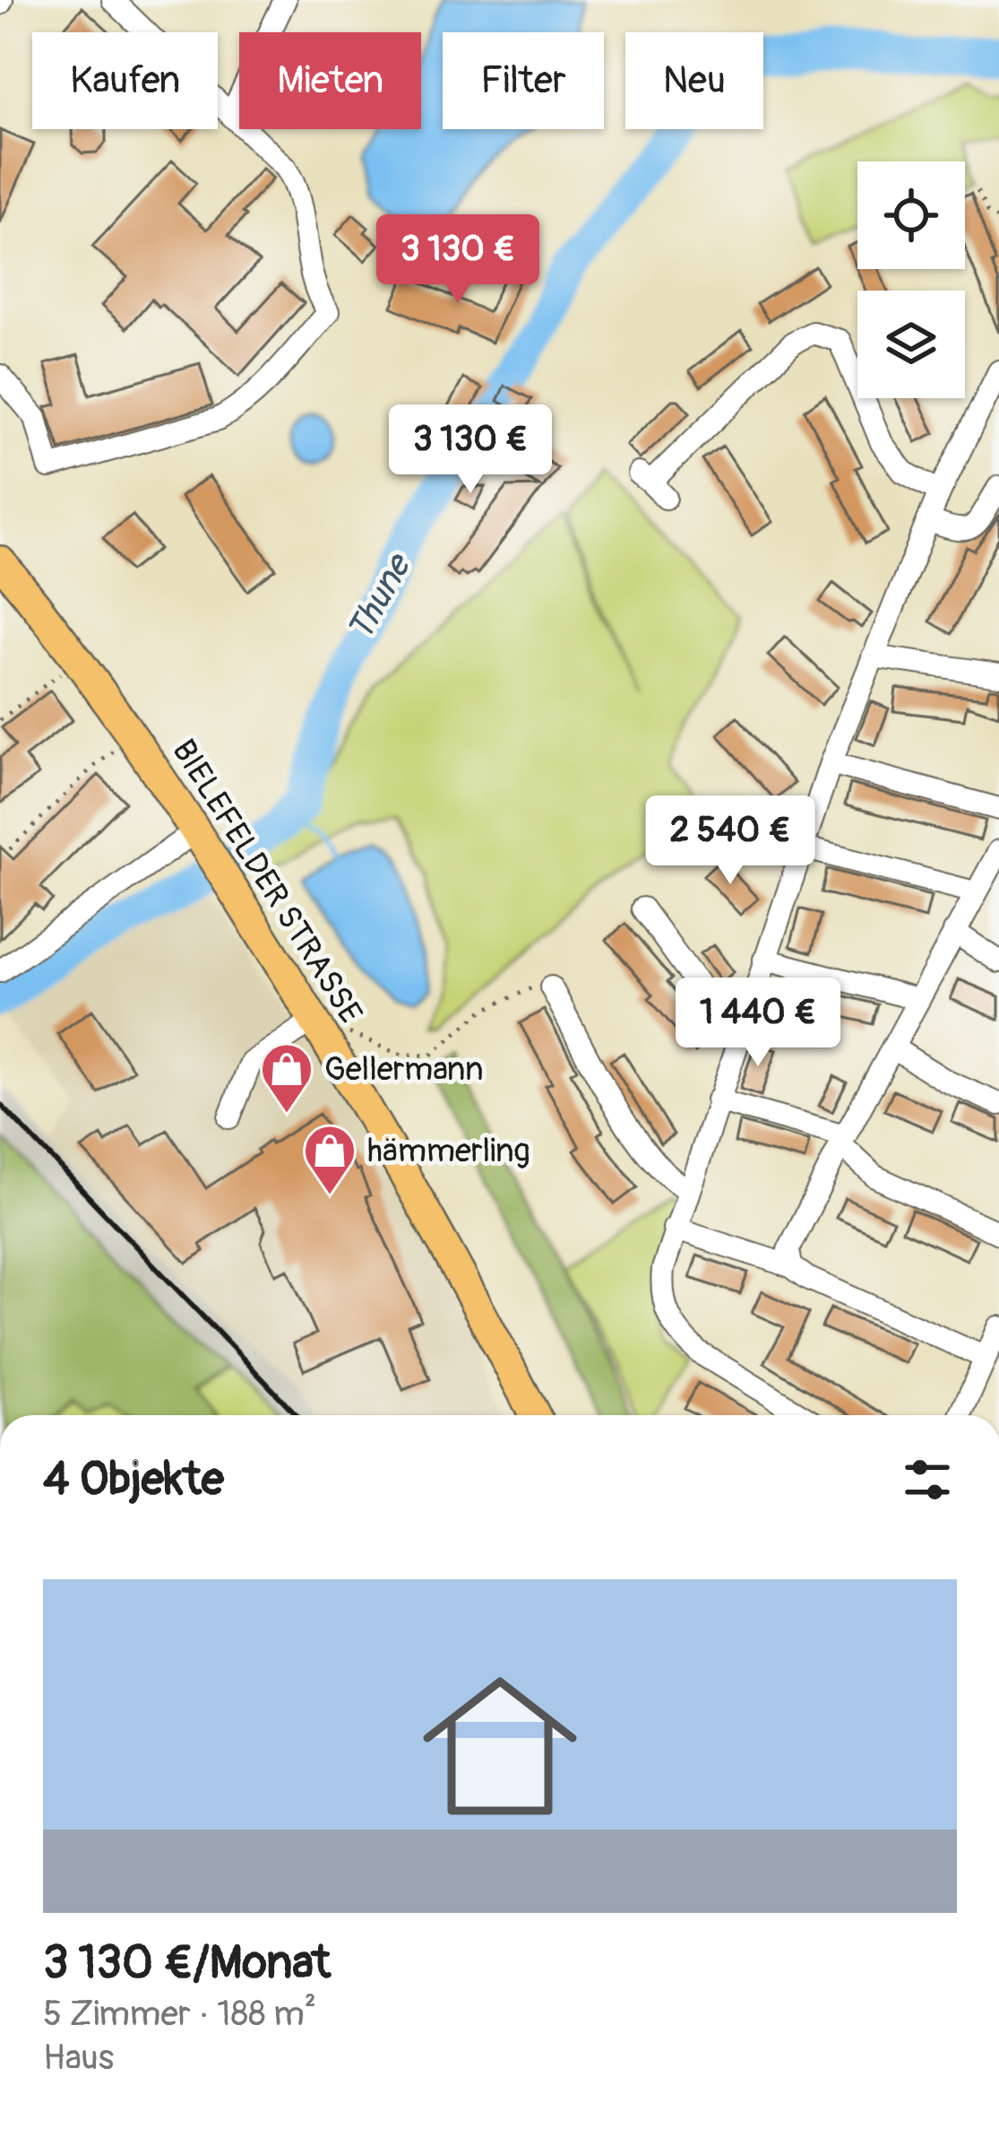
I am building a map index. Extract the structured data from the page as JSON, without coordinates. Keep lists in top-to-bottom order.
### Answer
{
  "streets": {
    "main road": ["BIELEFELDER STRASSE"]
  },
  "water": ["Thune"],
  "places": {
    "shop": ["Gellermann", "hämmerling"]
  },
  "page": {
    "chip": [
      "Kaufen",
      "Mieten",
      "Filter",
      "Neu"
    ],
    "price": [
      "3 130 €",
      "3 130 €",
      "2 540 €",
      "1 440 €"
    ],
    "heading": "4 Objekte",
    "list": [
      {
        "name": "3 130 €/Monat",
        "note": "5 Zimmer · 188 m² · Haus"
      }
    ]
  }
}
